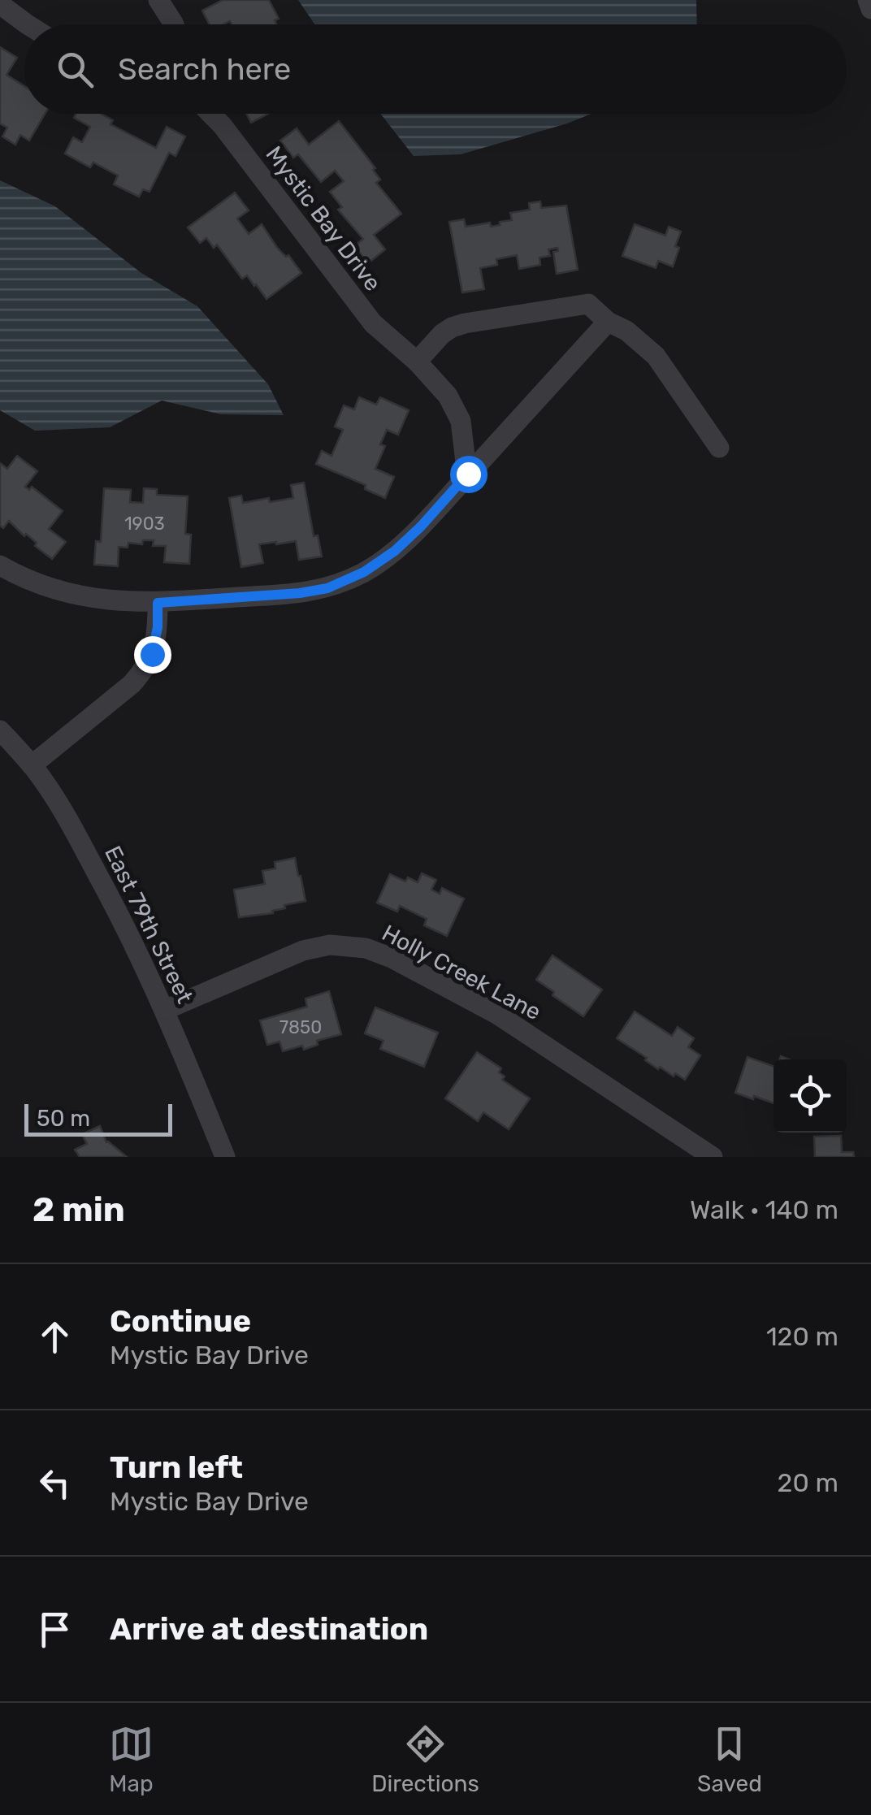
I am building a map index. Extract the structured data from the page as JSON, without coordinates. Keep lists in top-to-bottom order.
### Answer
{
  "streets": {
    "street": ["Mystic Bay Drive", "East 79th Street", "Holly Creek Lane"]
  },
  "crossings": [
    ["East 79th Street", "Holly Creek Lane"]
  ],
  "house_numbers": ["1903", "7850"],
  "scale_bar": "50 m",
  "page": {
    "search": "Search here",
    "scale": "50 m",
    "heading": ["2 min", "Walk · 140 m"],
    "list": [
      ["Continue", "Mystic Bay Drive", "120 m"],
      ["Turn left", "Mystic Bay Drive", "20 m"],
      "Arrive at destination"
    ],
    "nav": ["Map", "Directions", "Saved"]
  }
}
